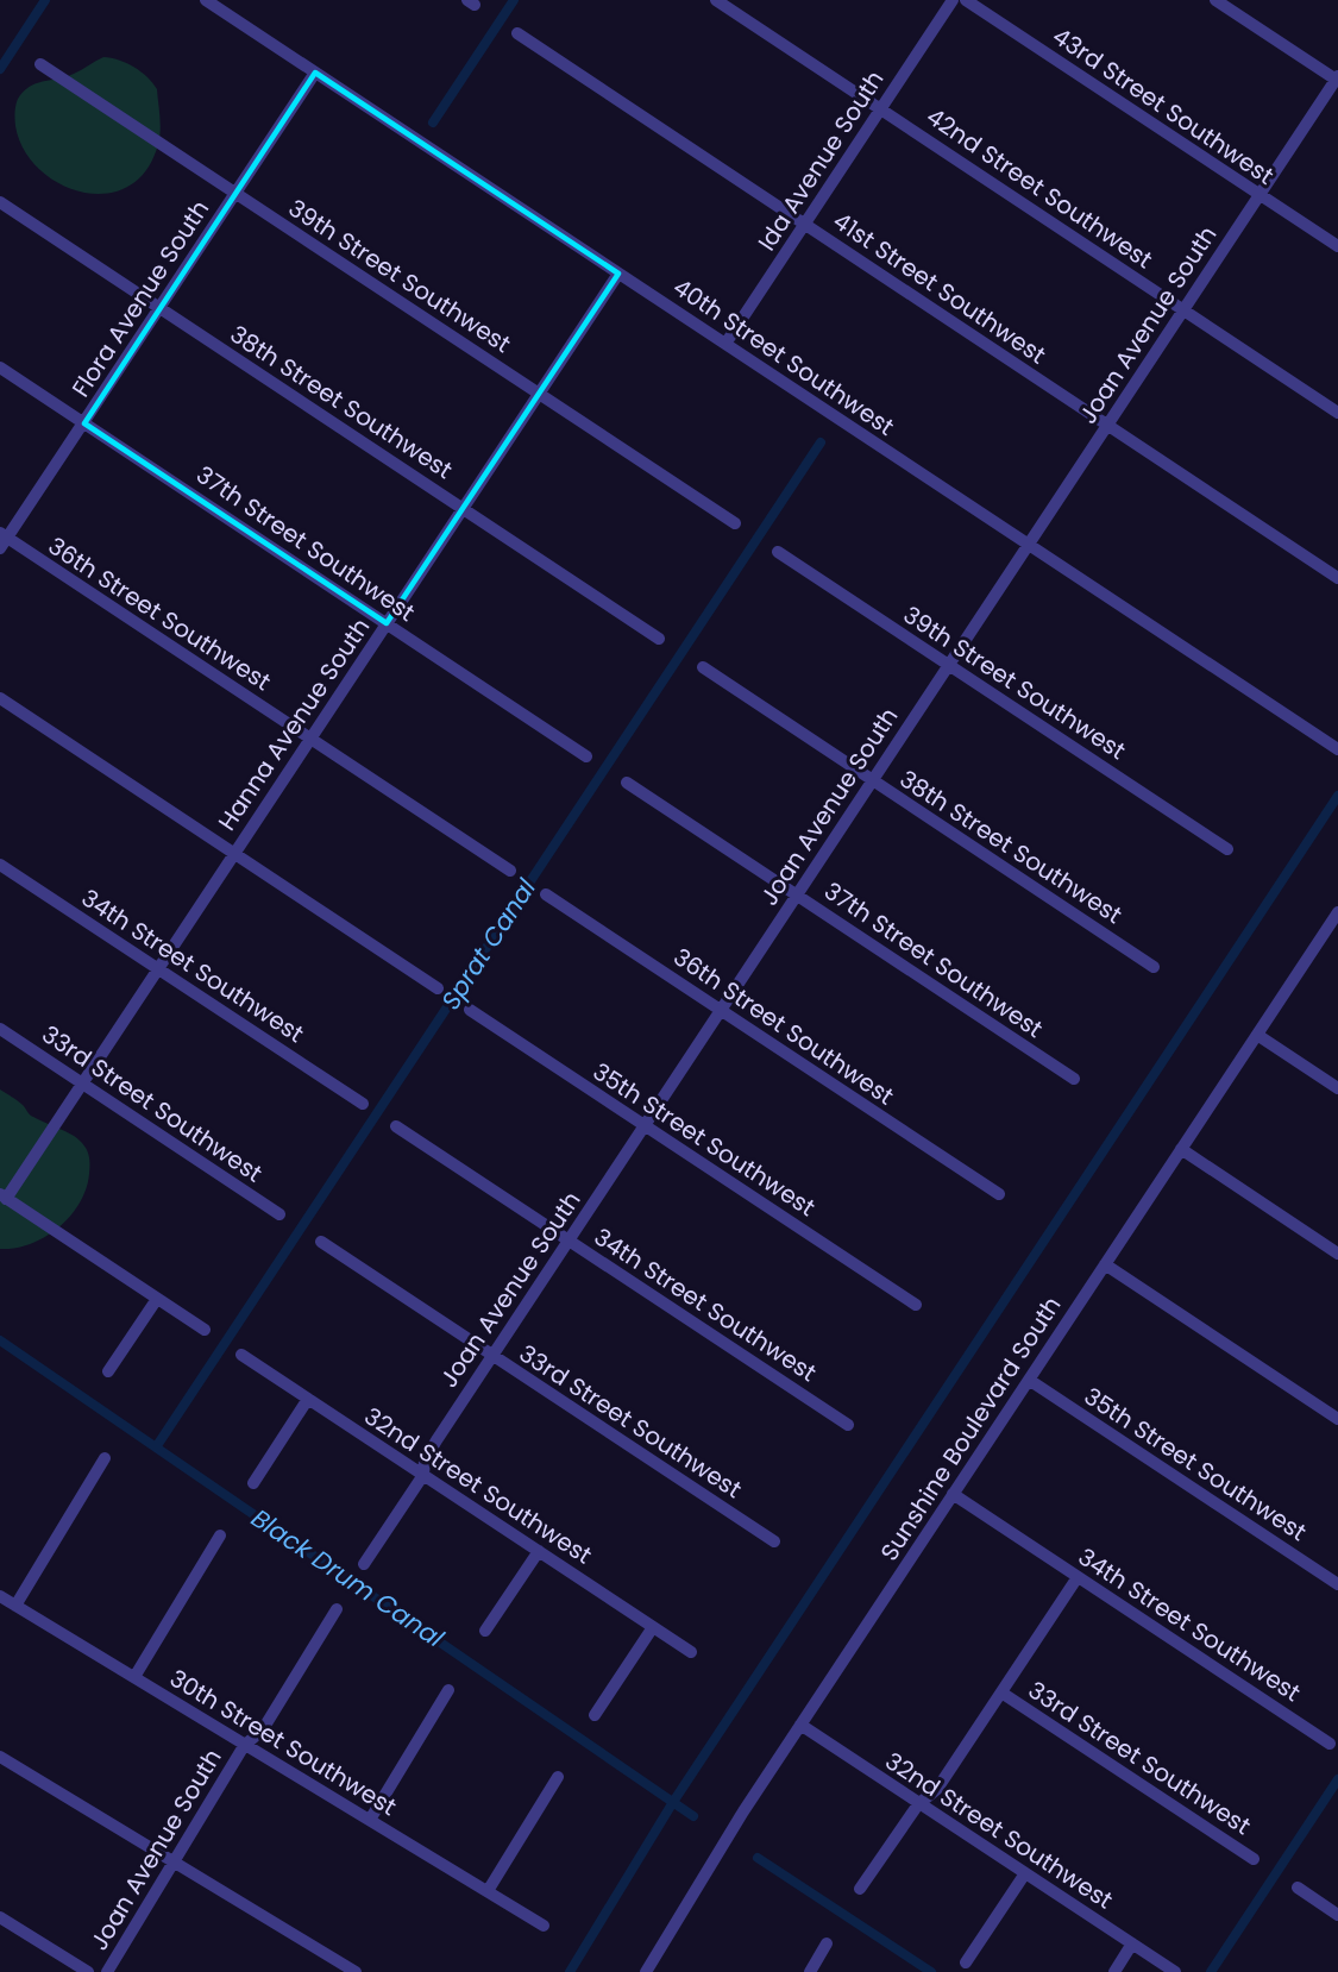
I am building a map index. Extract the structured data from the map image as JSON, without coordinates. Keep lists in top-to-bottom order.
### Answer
{
  "streets": {
    "street": [
      "43rd Street Southwest",
      "Ida Avenue South",
      "42nd Street Southwest",
      "39th Street Southwest",
      "41st Street Southwest",
      "Flora Avenue South",
      "Joan Avenue South",
      "40th Street Southwest",
      "38th Street Southwest",
      "37th Street Southwest",
      "36th Street Southwest",
      "Hanna Avenue South",
      "34th Street Southwest",
      "33rd Street Southwest",
      "35th Street Southwest",
      "Sunshine Boulevard South",
      "32nd Street Southwest",
      "30th Street Southwest"
    ]
  },
  "crossings": [
    ["43rd Street Southwest", "Joan Avenue South"],
    ["Ida Avenue South", "42nd Street Southwest"],
    ["Ida Avenue South", "41st Street Southwest"],
    ["Ida Avenue South", "40th Street Southwest"],
    ["42nd Street Southwest", "Joan Avenue South"],
    ["39th Street Southwest", "Flora Avenue South"],
    ["39th Street Southwest", "Joan Avenue South"],
    ["39th Street Southwest", "Hanna Avenue South"],
    ["41st Street Southwest", "Joan Avenue South"],
    ["Flora Avenue South", "40th Street Southwest"],
    ["Flora Avenue South", "38th Street Southwest"],
    ["Flora Avenue South", "37th Street Southwest"],
    ["Flora Avenue South", "36th Street Southwest"],
    ["Joan Avenue South", "40th Street Southwest"],
    ["Joan Avenue South", "38th Street Southwest"],
    ["Joan Avenue South", "37th Street Southwest"],
    ["Joan Avenue South", "36th Street Southwest"],
    ["Joan Avenue South", "34th Street Southwest"],
    ["Joan Avenue South", "33rd Street Southwest"],
    ["Joan Avenue South", "35th Street Southwest"],
    ["Joan Avenue South", "32nd Street Southwest"],
    ["Joan Avenue South", "30th Street Southwest"],
    ["40th Street Southwest", "Hanna Avenue South"],
    ["38th Street Southwest", "Hanna Avenue South"],
    ["37th Street Southwest", "Hanna Avenue South"],
    ["36th Street Southwest", "Hanna Avenue South"],
    ["Hanna Avenue South", "34th Street Southwest"],
    ["Hanna Avenue South", "33rd Street Southwest"],
    ["34th Street Southwest", "Sunshine Boulevard South"],
    ["35th Street Southwest", "Sunshine Boulevard South"],
    ["Sunshine Boulevard South", "32nd Street Southwest"]
  ],
  "water": ["Sprat Canal", "Black Drum Canal"]
}
